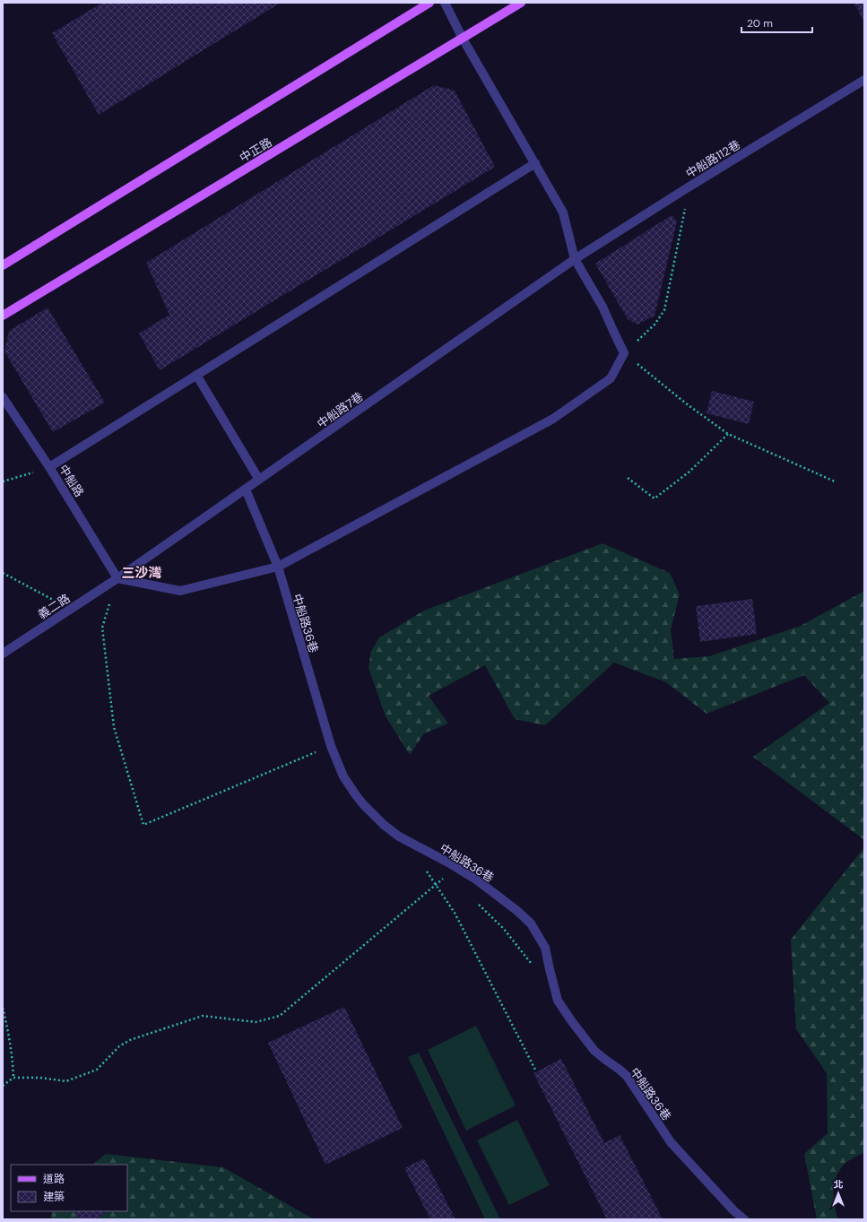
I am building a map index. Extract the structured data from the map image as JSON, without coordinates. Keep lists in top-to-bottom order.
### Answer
{
  "streets": {
    "main road": ["中正路"],
    "street": [
      "中船路112巷",
      "中船路7巷",
      "中船路",
      "義二路",
      "中船路36巷"
    ]
  },
  "crossings": [
    ["中船路112巷", "中船路7巷"],
    ["中船路7巷", "中船路"],
    ["中船路7巷", "義二路"],
    ["中船路7巷", "中船路36巷"],
    ["中船路", "義二路"]
  ],
  "districts": ["三沙灣"],
  "legend": ["道路", "建築"],
  "scale_bar": "20 m",
  "north": "top"
}
